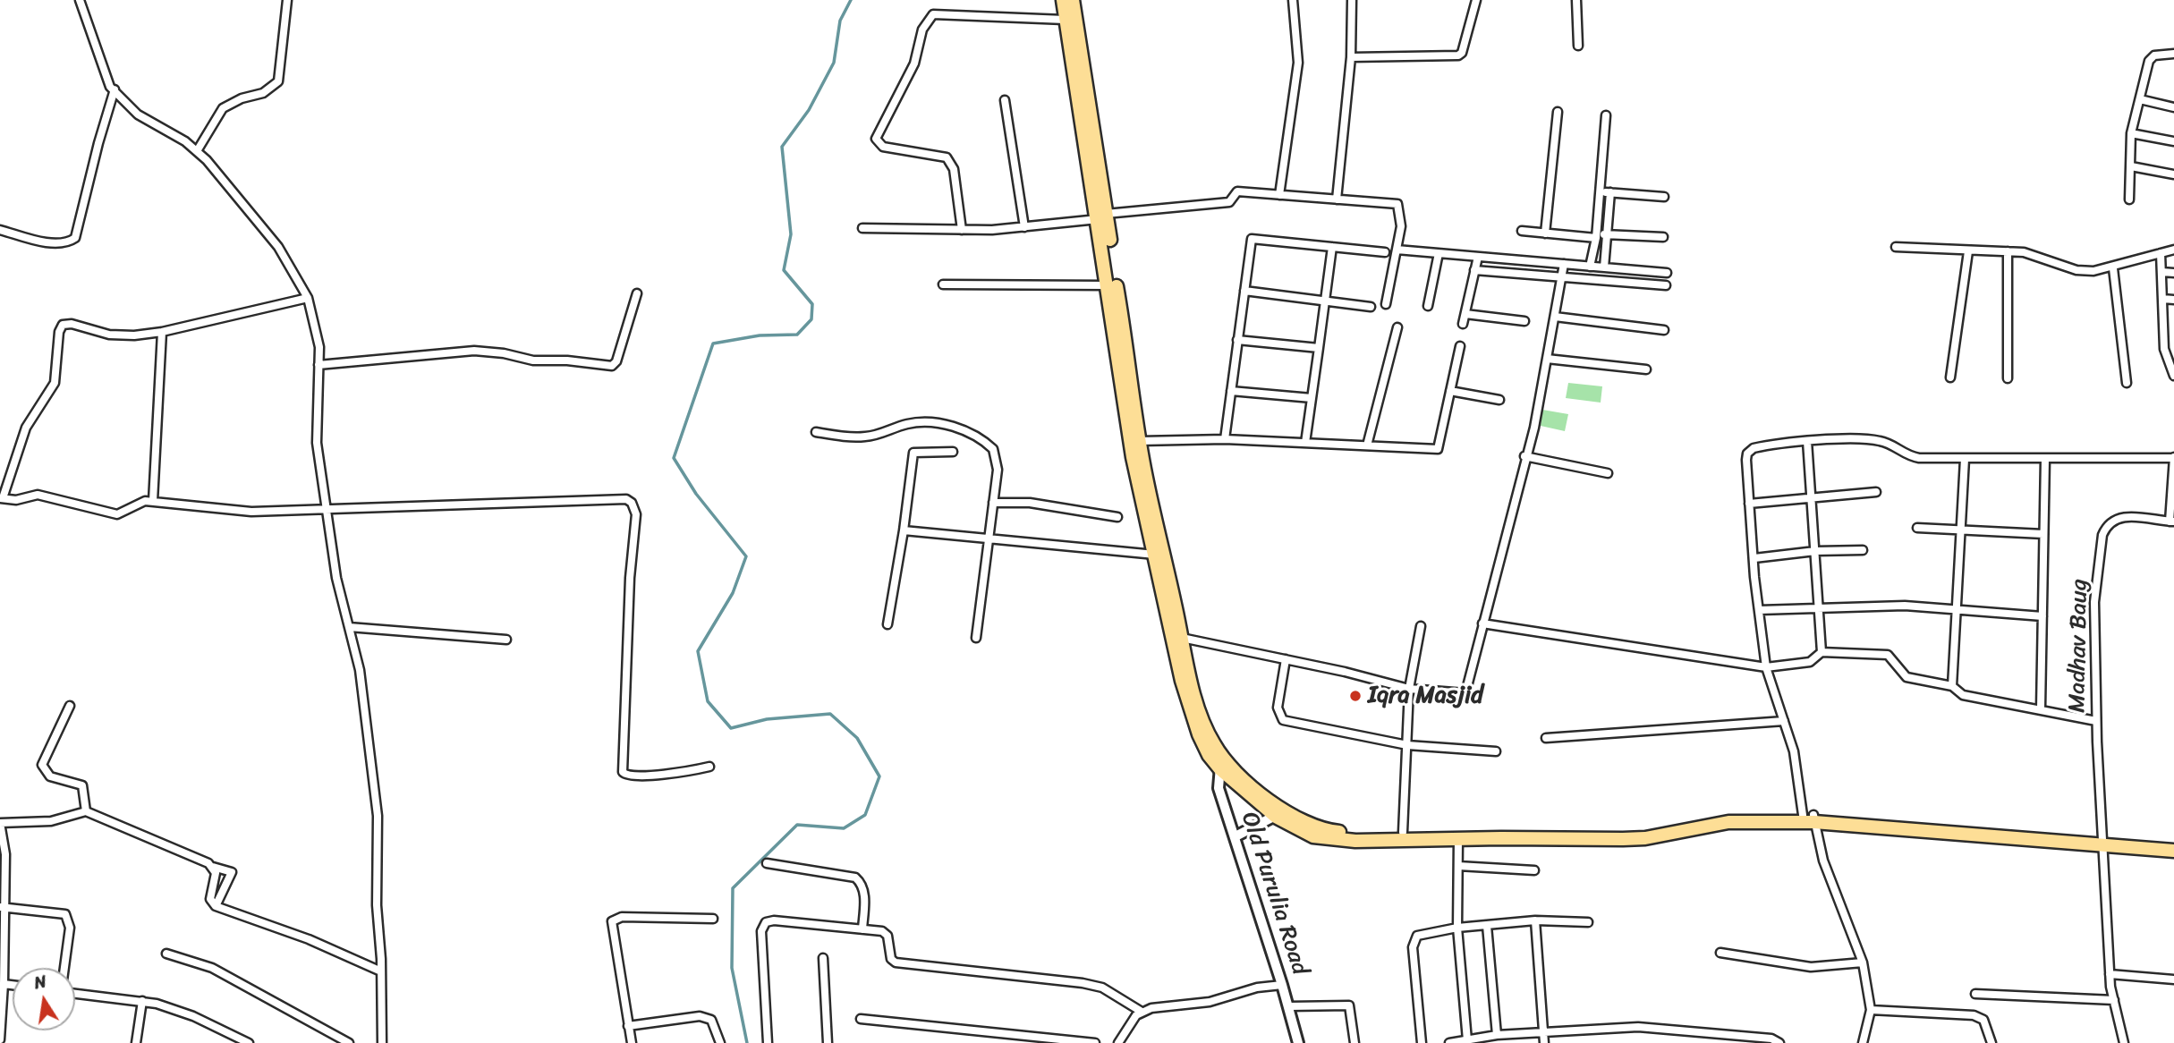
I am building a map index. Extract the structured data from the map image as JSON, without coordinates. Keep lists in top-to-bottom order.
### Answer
{
  "streets": {
    "main road": ["Old Purulia Road"],
    "street": ["Madhav Baug"]
  },
  "places": ["Iqra Masjid"],
  "north": "top"
}
